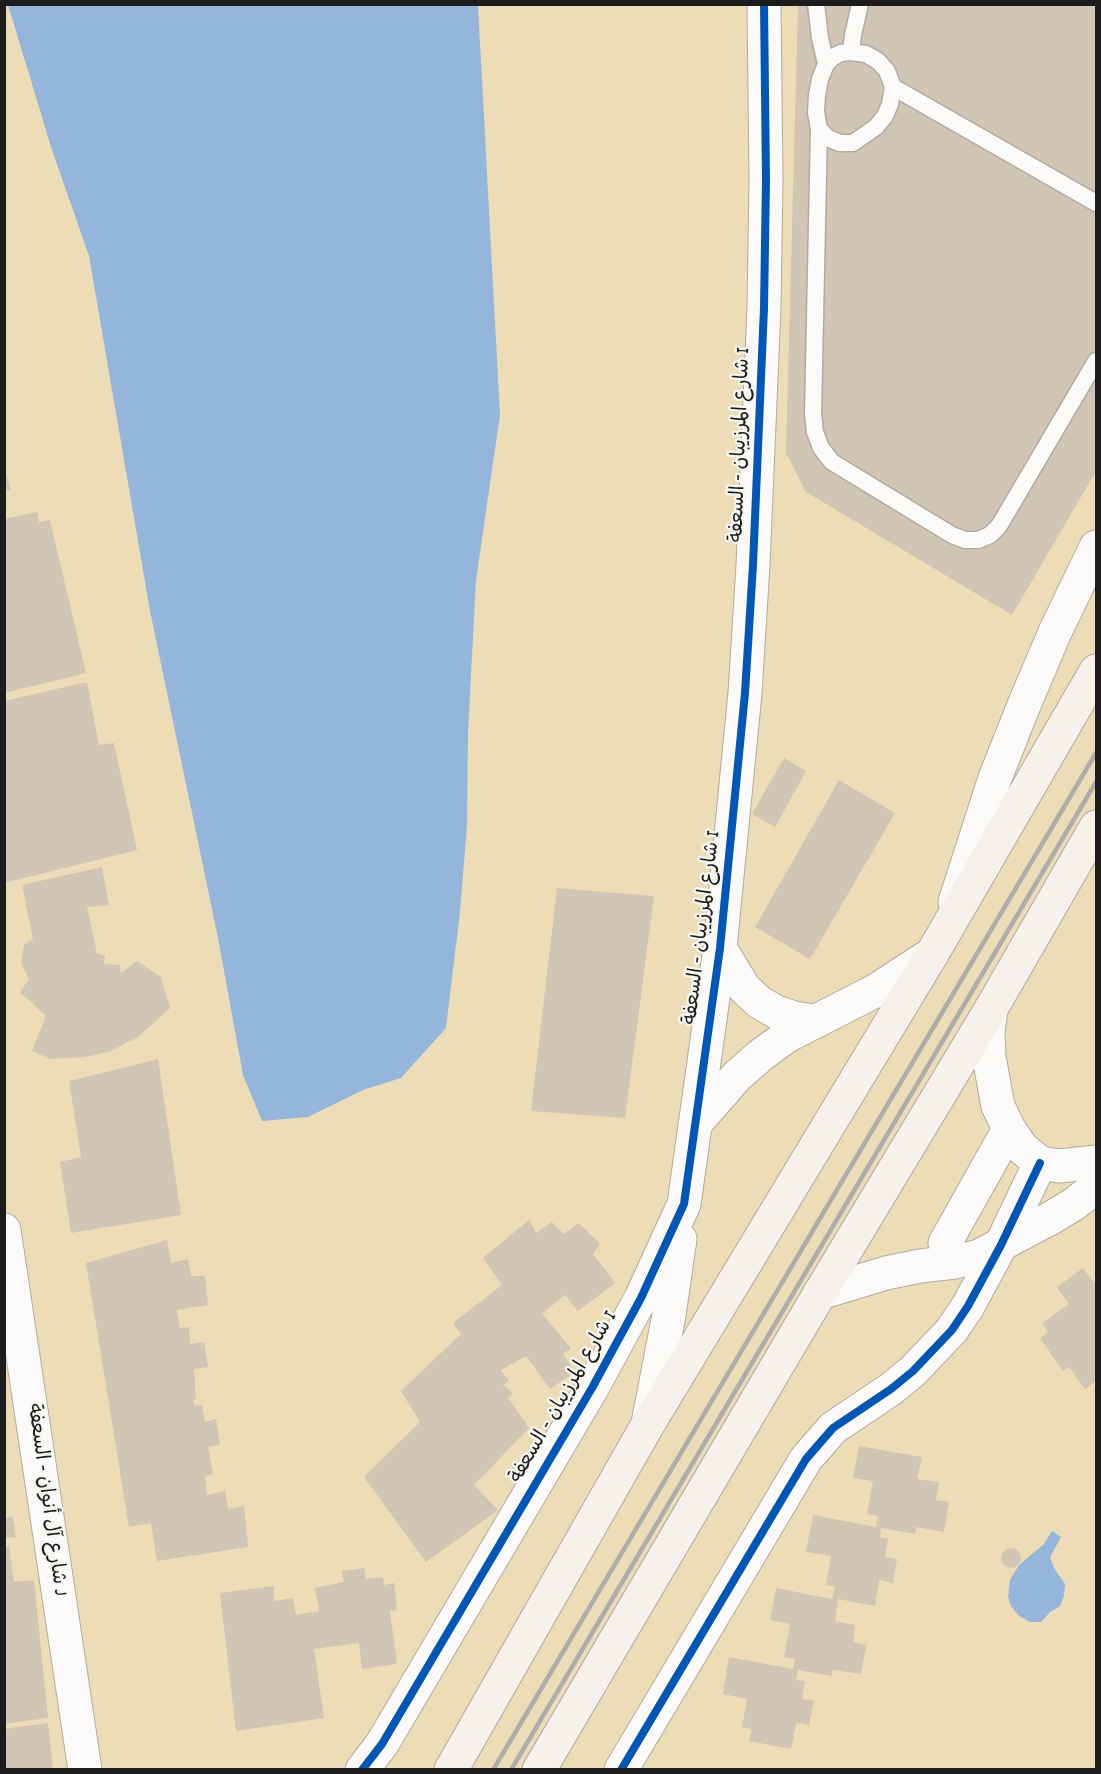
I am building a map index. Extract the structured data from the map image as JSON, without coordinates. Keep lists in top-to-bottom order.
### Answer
{
  "streets": {
    "street": ["شارع المرزيبان - السعفة I", "شارع آل أنوان - السعفة J"]
  }
}
